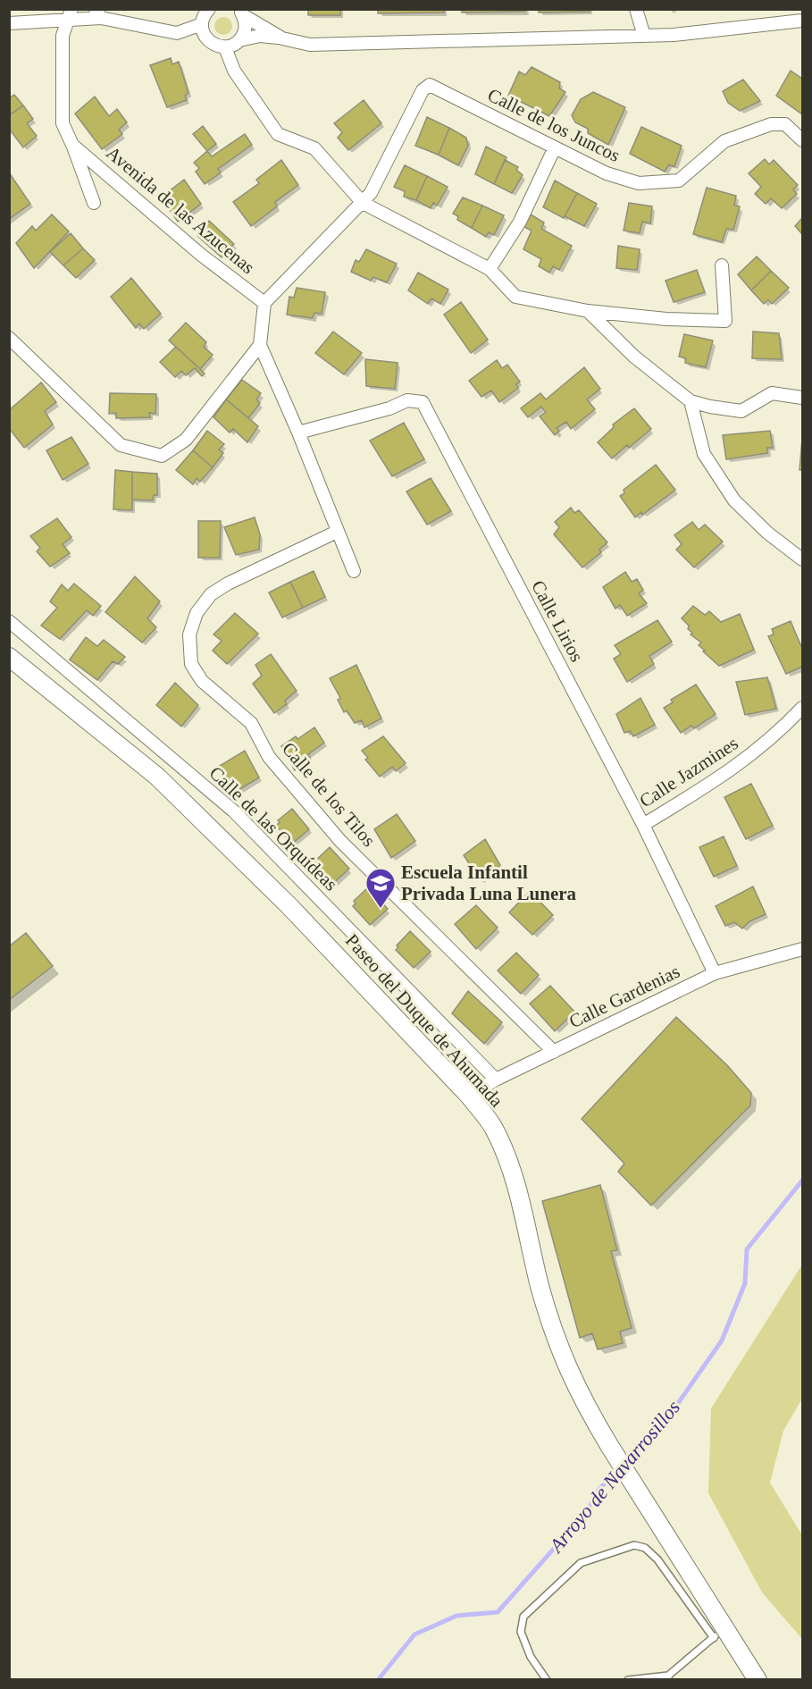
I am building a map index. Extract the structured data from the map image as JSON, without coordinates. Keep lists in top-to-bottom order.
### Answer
{
  "streets": {
    "main road": ["Paseo del Duque de Ahumada"],
    "street": [
      "Calle de los Juncos",
      "Avenida de las Azucenas",
      "Calle Lirios",
      "Calle Jazmines",
      "Calle de los Tilos",
      "Calle de las Orquídeas",
      "Calle Gardenias"
    ]
  },
  "crossings": [
    ["Calle Lirios", "Calle Jazmines"],
    ["Calle Lirios", "Calle Gardenias"],
    ["Calle de los Tilos", "Calle Gardenias"],
    ["Calle de las Orquídeas", "Calle Gardenias"],
    ["Calle Gardenias", "Paseo del Duque de Ahumada"]
  ],
  "water": ["Arroyo de Navarrosillos"],
  "places": {
    "school or university": ["Escuela Infantil Privada Luna Lunera"]
  }
}
